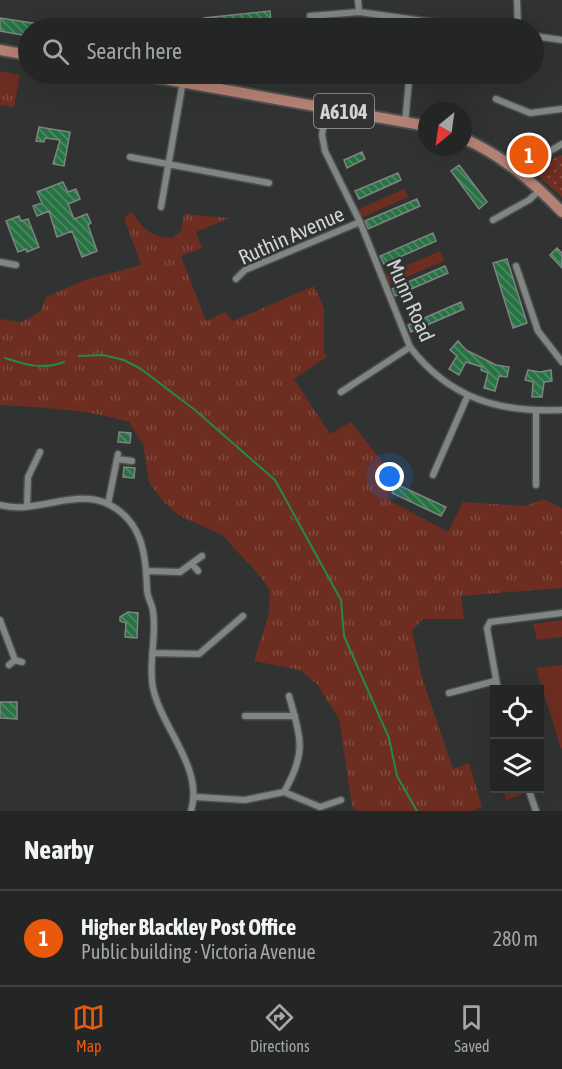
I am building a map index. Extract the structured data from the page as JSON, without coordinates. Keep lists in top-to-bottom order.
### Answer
{
  "streets": {
    "main road": ["A6104"],
    "street": ["Ruthin Avenue", "Munn Road"]
  },
  "crossings": [
    ["A6104", "Munn Road"],
    ["Ruthin Avenue", "Munn Road"]
  ],
  "north": "bottom left",
  "page": {
    "search": "Search here",
    "pins": "1",
    "heading": "Nearby",
    "list": [
      {
        "mark": "1",
        "name": "Higher Blackley Post Office",
        "note": "Public building · Victoria Avenue",
        "value": "280 m"
      }
    ],
    "nav": ["Map", "Directions", "Saved"]
  }
}
